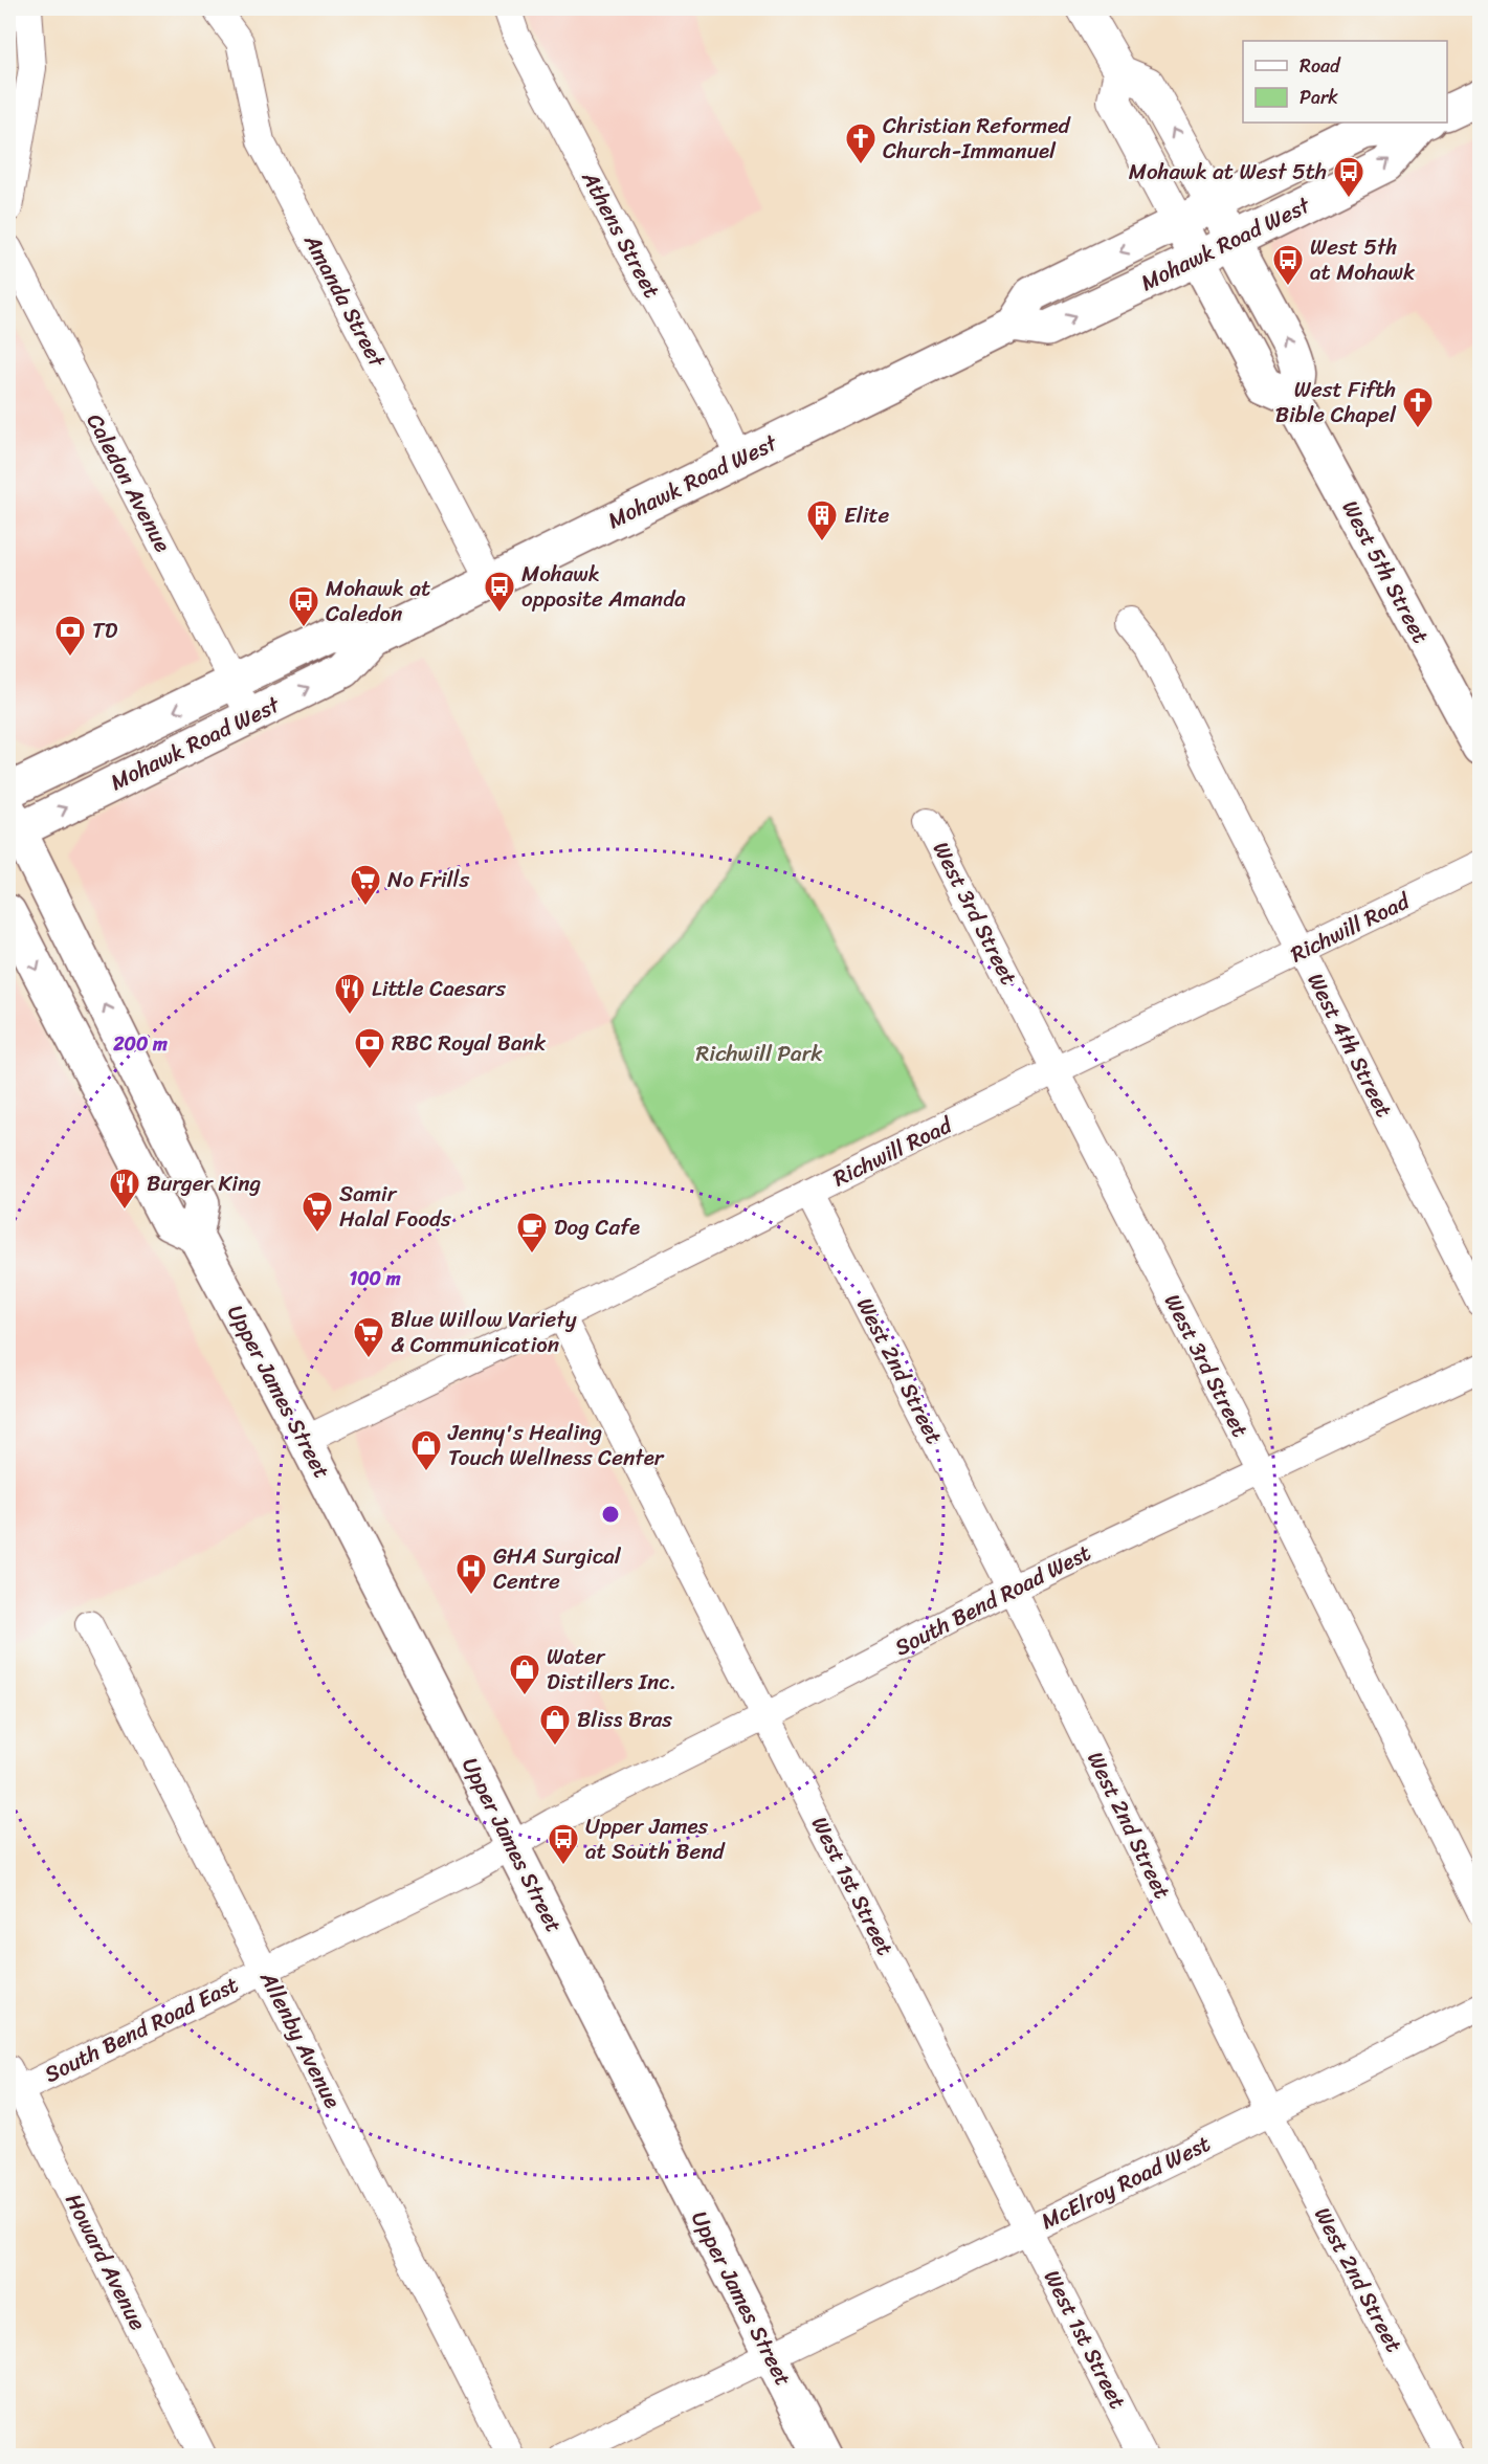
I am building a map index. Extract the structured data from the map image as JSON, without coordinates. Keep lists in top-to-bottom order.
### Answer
{
  "streets": {
    "main road": ["Mohawk Road West", "West 5th Street", "Upper James Street"],
    "street": [
      "Athens Street",
      "Amanda Street",
      "Caledon Avenue",
      "West 3rd Street",
      "Richwill Road",
      "West 4th Street",
      "West 2nd Street",
      "South Bend Road West",
      "West 1st Street",
      "South Bend Road East",
      "Allenby Avenue",
      "McElroy Road West",
      "Howard Avenue"
    ]
  },
  "crossings": [
    ["Athens Street", "Mohawk Road West"],
    ["Mohawk Road West", "Amanda Street"],
    ["Mohawk Road West", "Caledon Avenue"],
    ["West 3rd Street", "Richwill Road"],
    ["West 3rd Street", "South Bend Road West"],
    ["Richwill Road", "West 4th Street"],
    ["Richwill Road", "West 2nd Street"],
    ["Richwill Road", "Upper James Street"],
    ["Richwill Road", "West 1st Street"],
    ["West 2nd Street", "South Bend Road West"],
    ["West 2nd Street", "McElroy Road West"],
    ["Upper James Street", "South Bend Road West"],
    ["Upper James Street", "South Bend Road East"],
    ["Upper James Street", "McElroy Road West"],
    ["South Bend Road West", "West 1st Street"],
    ["South Bend Road West", "South Bend Road East"],
    ["West 1st Street", "McElroy Road West"],
    ["South Bend Road East", "Allenby Avenue"],
    ["South Bend Road East", "Howard Avenue"]
  ],
  "parks": ["Richwill Park"],
  "places": {
    "church": ["Christian Reformed Church-Immanuel", "West Fifth Bible Chapel"],
    "bus stop": [
      "Mohawk at West 5th",
      "West 5th at Mohawk",
      "Mohawk opposite Amanda",
      "Mohawk at Caledon",
      "Upper James at South Bend"
    ],
    "building": ["Elite"],
    "bank": ["TD", "RBC Royal Bank"],
    "supermarket": ["No Frills", "Samir Halal Foods", "Blue Willow Variety & Communication"],
    "restaurant": ["Little Caesars", "Burger King"],
    "cafe": ["Dog Cafe"],
    "shop": ["Jenny's Healing Touch Wellness Center", "Water Distillers Inc.", "Bliss Bras"],
    "hospital": ["GHA Surgical Centre"]
  },
  "legend": ["Road", "Park"],
  "rings": ["200 m", "100 m"]
}
